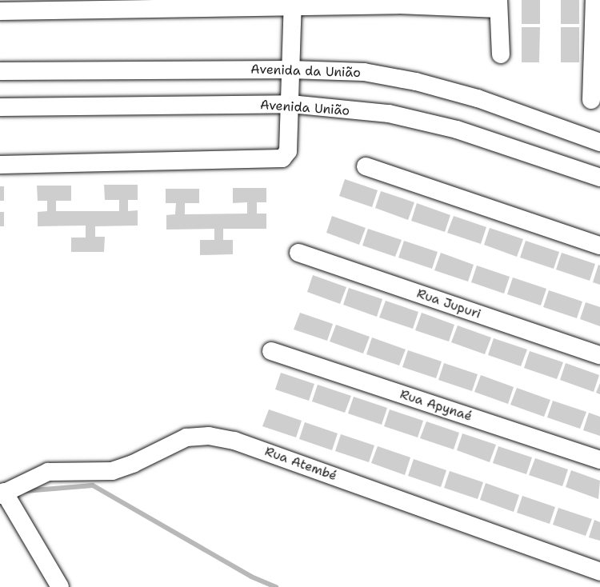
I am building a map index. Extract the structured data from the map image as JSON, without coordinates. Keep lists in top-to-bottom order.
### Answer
{
  "streets": {
    "street": [
      "Avenida da União",
      "Avenida União",
      "Rua Jupuri",
      "Rua Apynaé",
      "Rua Atembé"
    ]
  }
}
